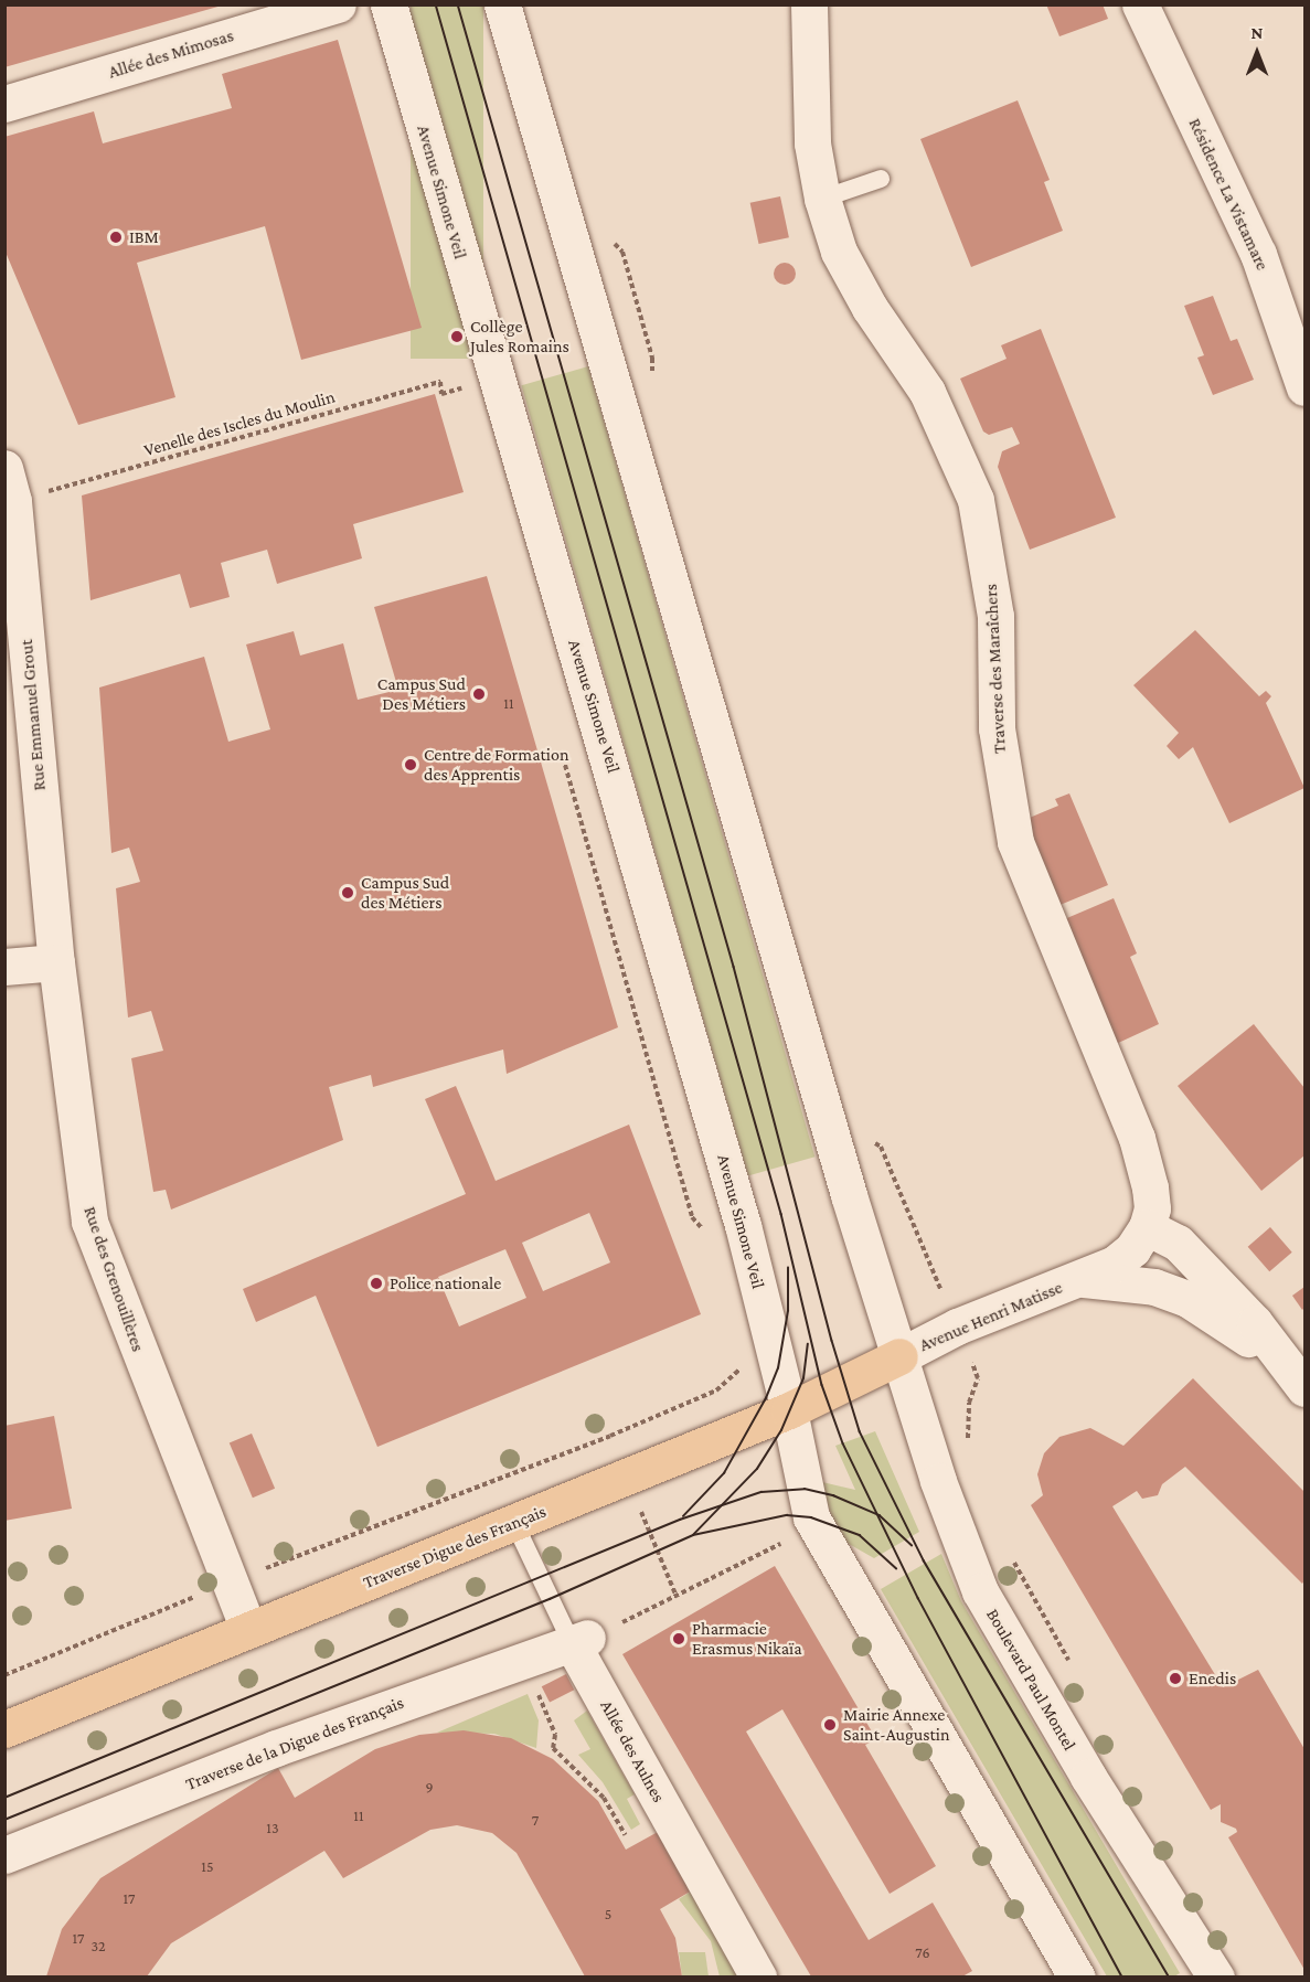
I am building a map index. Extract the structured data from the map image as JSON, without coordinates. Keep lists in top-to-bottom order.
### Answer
{
  "streets": {
    "main road": ["Traverse Digue des Français"],
    "street": [
      "Allée des Mimosas",
      "Avenue Simone Veil",
      "Résidence La Vistamare",
      "Traverse des Maraîchers",
      "Rue Emmanuel Grout",
      "Rue des Grenouillères",
      "Avenue Henri Matisse",
      "Boulevard Paul Montel",
      "Traverse de la Digue des Français",
      "Allée des Aulnes"
    ],
    "path": ["Venelle des Iscles du Moulin"]
  },
  "crossings": [
    ["Avenue Simone Veil", "Traverse Digue des Français"],
    ["Venelle des Iscles du Moulin", "Rue Emmanuel Grout"],
    ["Traverse des Maraîchers", "Avenue Henri Matisse"],
    ["Rue Emmanuel Grout", "Rue des Grenouillères"],
    ["Rue des Grenouillères", "Traverse Digue des Français"],
    ["Avenue Henri Matisse", "Traverse Digue des Français"],
    ["Avenue Henri Matisse", "Boulevard Paul Montel"],
    ["Traverse Digue des Français", "Boulevard Paul Montel"],
    ["Traverse Digue des Français", "Allée des Aulnes"],
    ["Traverse de la Digue des Français", "Allée des Aulnes"]
  ],
  "places": [
    "IBM",
    "Collège Jules Romains",
    "Campus Sud Des Métiers",
    "Centre de Formation des Apprentis",
    "Campus Sud des Métiers",
    "Police nationale",
    "Pharmacie Erasmus Nikaïa",
    "Enedis",
    "Mairie Annexe Saint-Augustin"
  ],
  "house_numbers": [
    "11",
    "9",
    "11",
    "7",
    "13",
    "15",
    "17",
    "5",
    "17",
    "32",
    "76"
  ],
  "north": "top"
}
